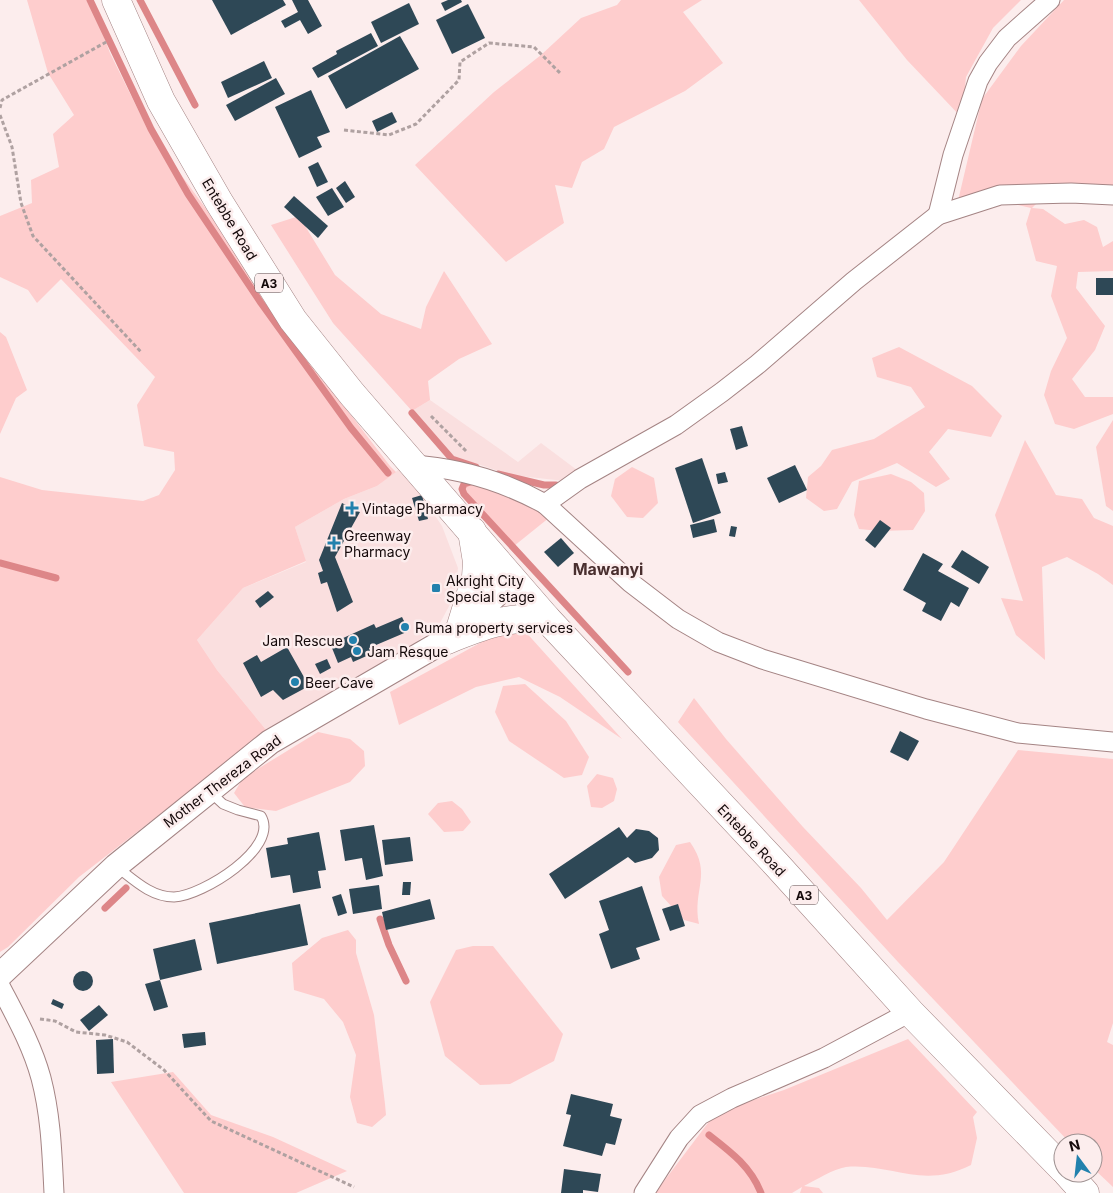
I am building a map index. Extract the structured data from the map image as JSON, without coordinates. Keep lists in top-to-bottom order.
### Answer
{
  "streets": {
    "main road": ["Entebbe Road", "A3"],
    "street": ["Mother Thereza Road"]
  },
  "crossings": [
    ["Entebbe Road", "A3"],
    ["A3", "Mother Thereza Road"]
  ],
  "districts": ["Mawanyi"],
  "places": {
    "health": ["Vintage Pharmacy", "Greenway Pharmacy"],
    "transit": ["Akright City Special stage"],
    "other": [
      "Ruma property services",
      "Jam Rescue",
      "Jam Resque",
      "Beer Cave"
    ]
  },
  "north": "top"
}
